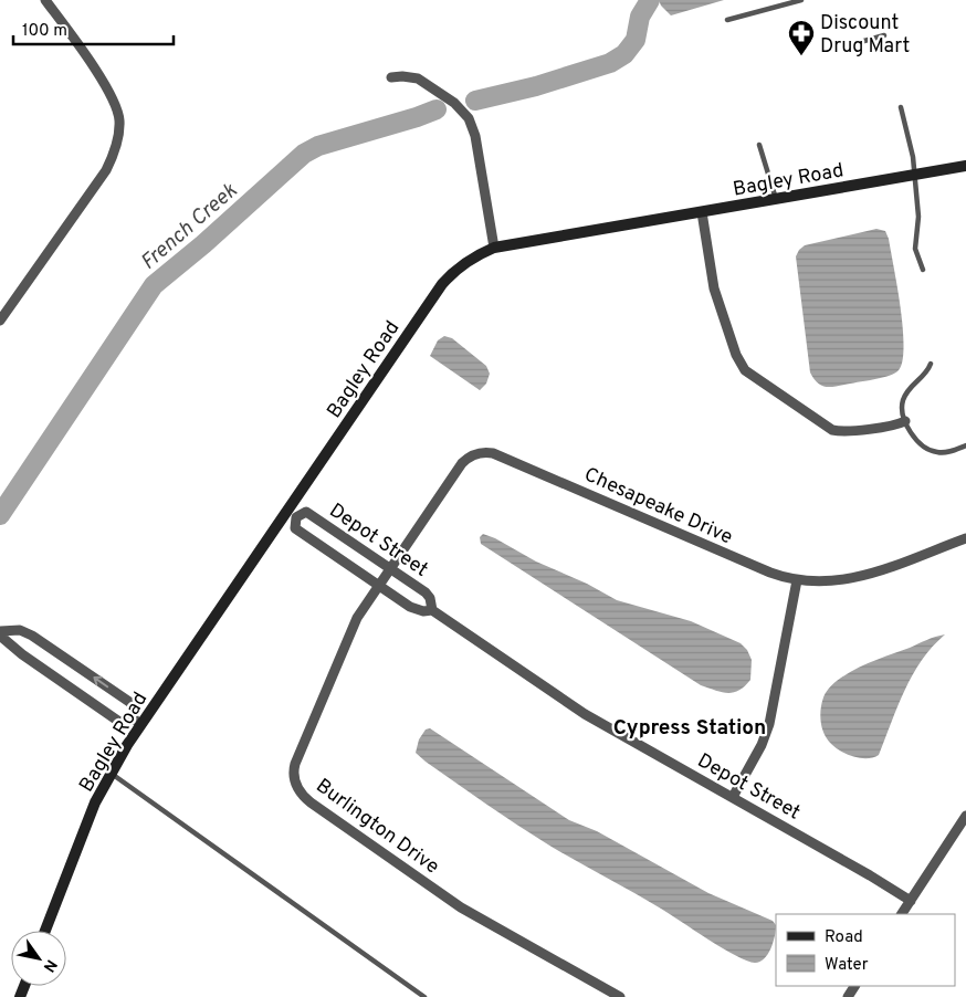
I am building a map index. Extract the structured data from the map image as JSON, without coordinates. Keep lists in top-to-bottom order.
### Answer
{
  "streets": {
    "street": [
      "Bagley Road",
      "Chesapeake Drive",
      "Depot Street",
      "Burlington Drive"
    ]
  },
  "crossings": [
    ["Bagley Road", "Depot Street"],
    ["Chesapeake Drive", "Depot Street"],
    ["Chesapeake Drive", "Burlington Drive"],
    ["Depot Street", "Burlington Drive"]
  ],
  "districts": ["Cypress Station"],
  "water": ["French Creek"],
  "places": {
    "pharmacy": ["Discount Drug Mart"]
  },
  "legend": ["Road", "Water"],
  "scale_bar": "100 m",
  "north": "bottom right"
}
